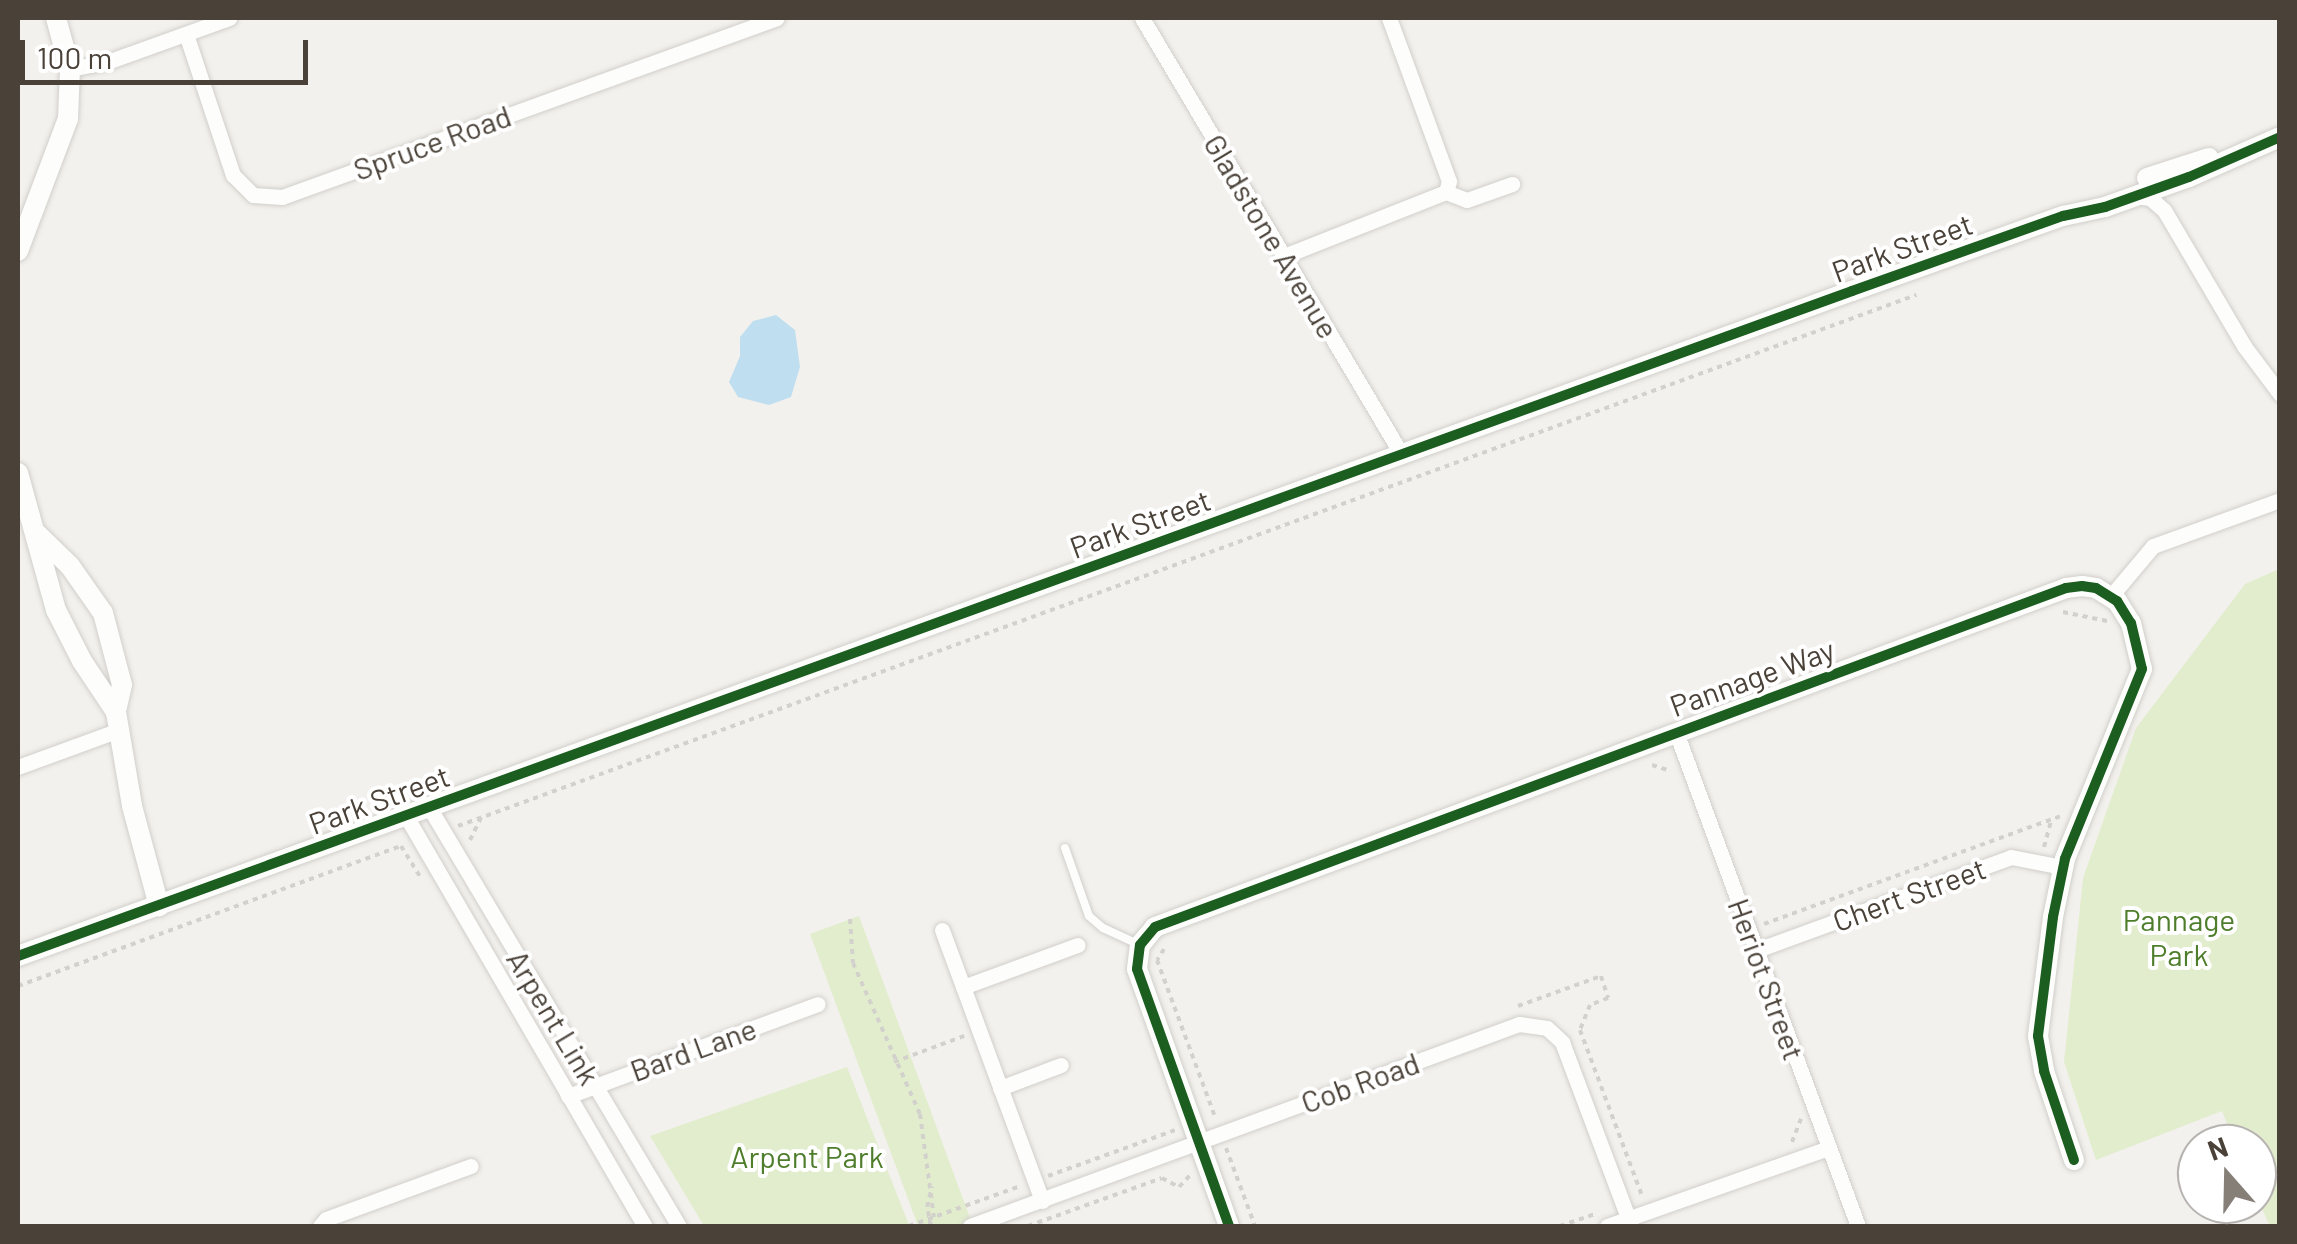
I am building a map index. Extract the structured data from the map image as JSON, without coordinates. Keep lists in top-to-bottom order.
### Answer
{
  "streets": {
    "street": [
      "Spruce Road",
      "Gladstone Avenue",
      "Park Street",
      "Pannage Way",
      "Chert Street",
      "Heriot Street",
      "Arpent Link",
      "Bard Lane",
      "Cob Road"
    ]
  },
  "crossings": [
    ["Gladstone Avenue", "Park Street"],
    ["Park Street", "Arpent Link"],
    ["Pannage Way", "Heriot Street"],
    ["Chert Street", "Heriot Street"],
    ["Arpent Link", "Bard Lane"]
  ],
  "parks": ["Pannage Park", "Arpent Park"],
  "scale_bar": "100 m",
  "north": "top"
}
